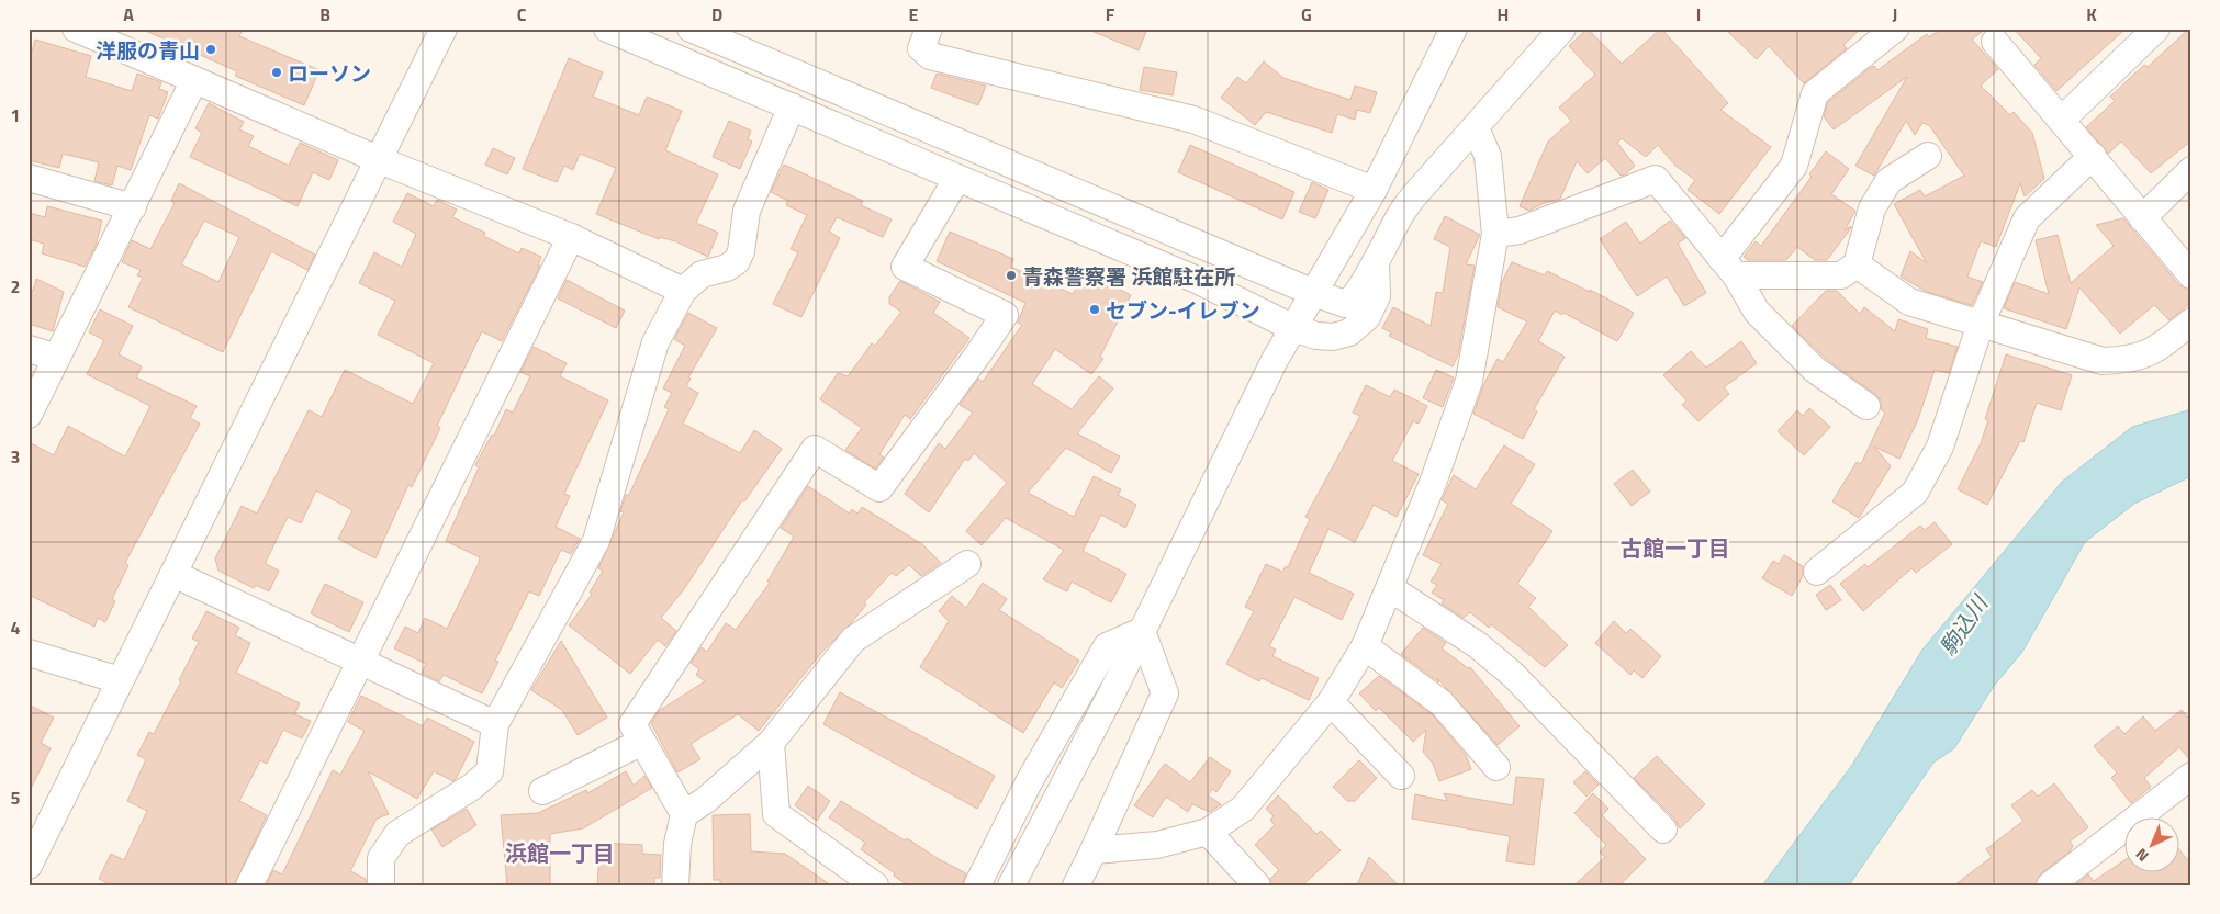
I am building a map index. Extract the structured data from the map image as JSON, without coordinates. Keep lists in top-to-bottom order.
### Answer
{
  "districts": ["古館一丁目", "浜館一丁目"],
  "water": ["駒込川"],
  "places": [
    "洋服の青山",
    "ローソン",
    "青森警察署 浜館駐在所",
    "セブン-イレブン"
  ],
  "north": "bottom left",
  "grid": {
    "columns": [
      "A",
      "B",
      "C",
      "D",
      "E",
      "F",
      "G",
      "H",
      "I",
      "J",
      "K"
    ],
    "rows": [
      "1",
      "2",
      "3",
      "4",
      "5"
    ]
  }
}
